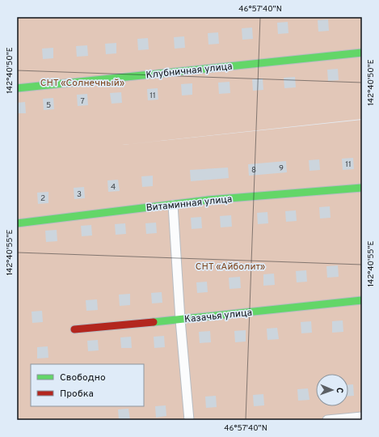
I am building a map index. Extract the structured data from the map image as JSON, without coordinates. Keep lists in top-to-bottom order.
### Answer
{
  "streets": {
    "street": ["Клубничная улица", "Витаминная улица", "Казачья улица"]
  },
  "parks": ["СНТ «Солнечный»", "СНТ «Айболит»"],
  "house_numbers": [
    "11",
    "7",
    "5",
    "11",
    "9",
    "8",
    "4",
    "3",
    "2"
  ],
  "legend": ["Свободно", "Пробка"],
  "north": "right",
  "coordinates": ["46°57'40\"N", "142°40'50\"E", "142°40'55\"E"]
}
